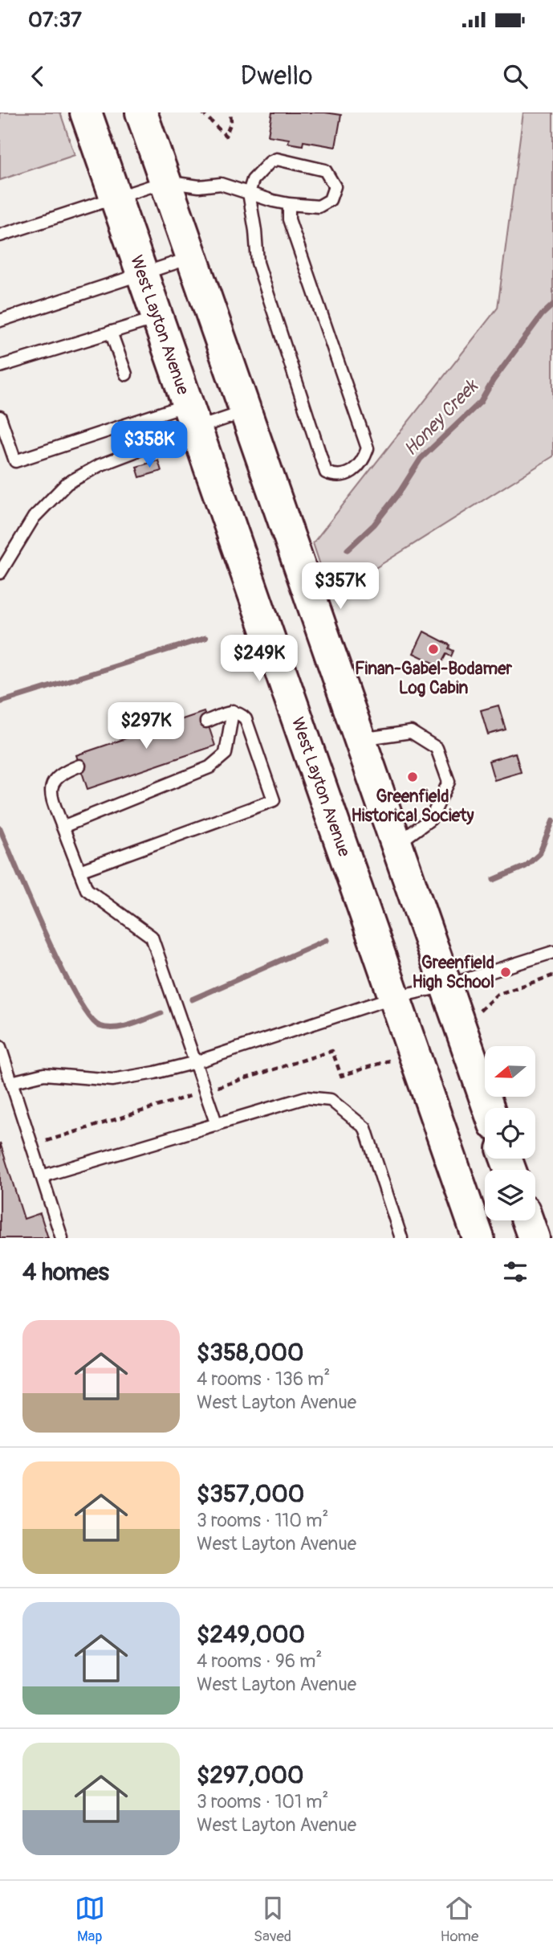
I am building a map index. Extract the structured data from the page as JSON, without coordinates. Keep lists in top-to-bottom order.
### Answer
{
  "streets": {
    "main road": ["West Layton Avenue"]
  },
  "water": ["Honey Creek"],
  "places": ["Finan-Gabel-Bodamer Log Cabin", "Greenfield Historical Society", "Greenfield High School"],
  "north": "left",
  "page": {
    "status": "07:37",
    "header": "Dwello",
    "price": [
      "$358K",
      "$357K",
      "$249K",
      "$297K"
    ],
    "heading": "4 homes",
    "list": [
      {
        "name": "$358,000",
        "note": "4 rooms · 136 m² · West Layton Avenue"
      },
      {
        "name": "$357,000",
        "note": "3 rooms · 110 m² · West Layton Avenue"
      },
      {
        "name": "$249,000",
        "note": "4 rooms · 96 m² · West Layton Avenue"
      },
      {
        "name": "$297,000",
        "note": "3 rooms · 101 m² · West Layton Avenue"
      }
    ],
    "tabs": ["Map", "Saved", "Home"]
  }
}
